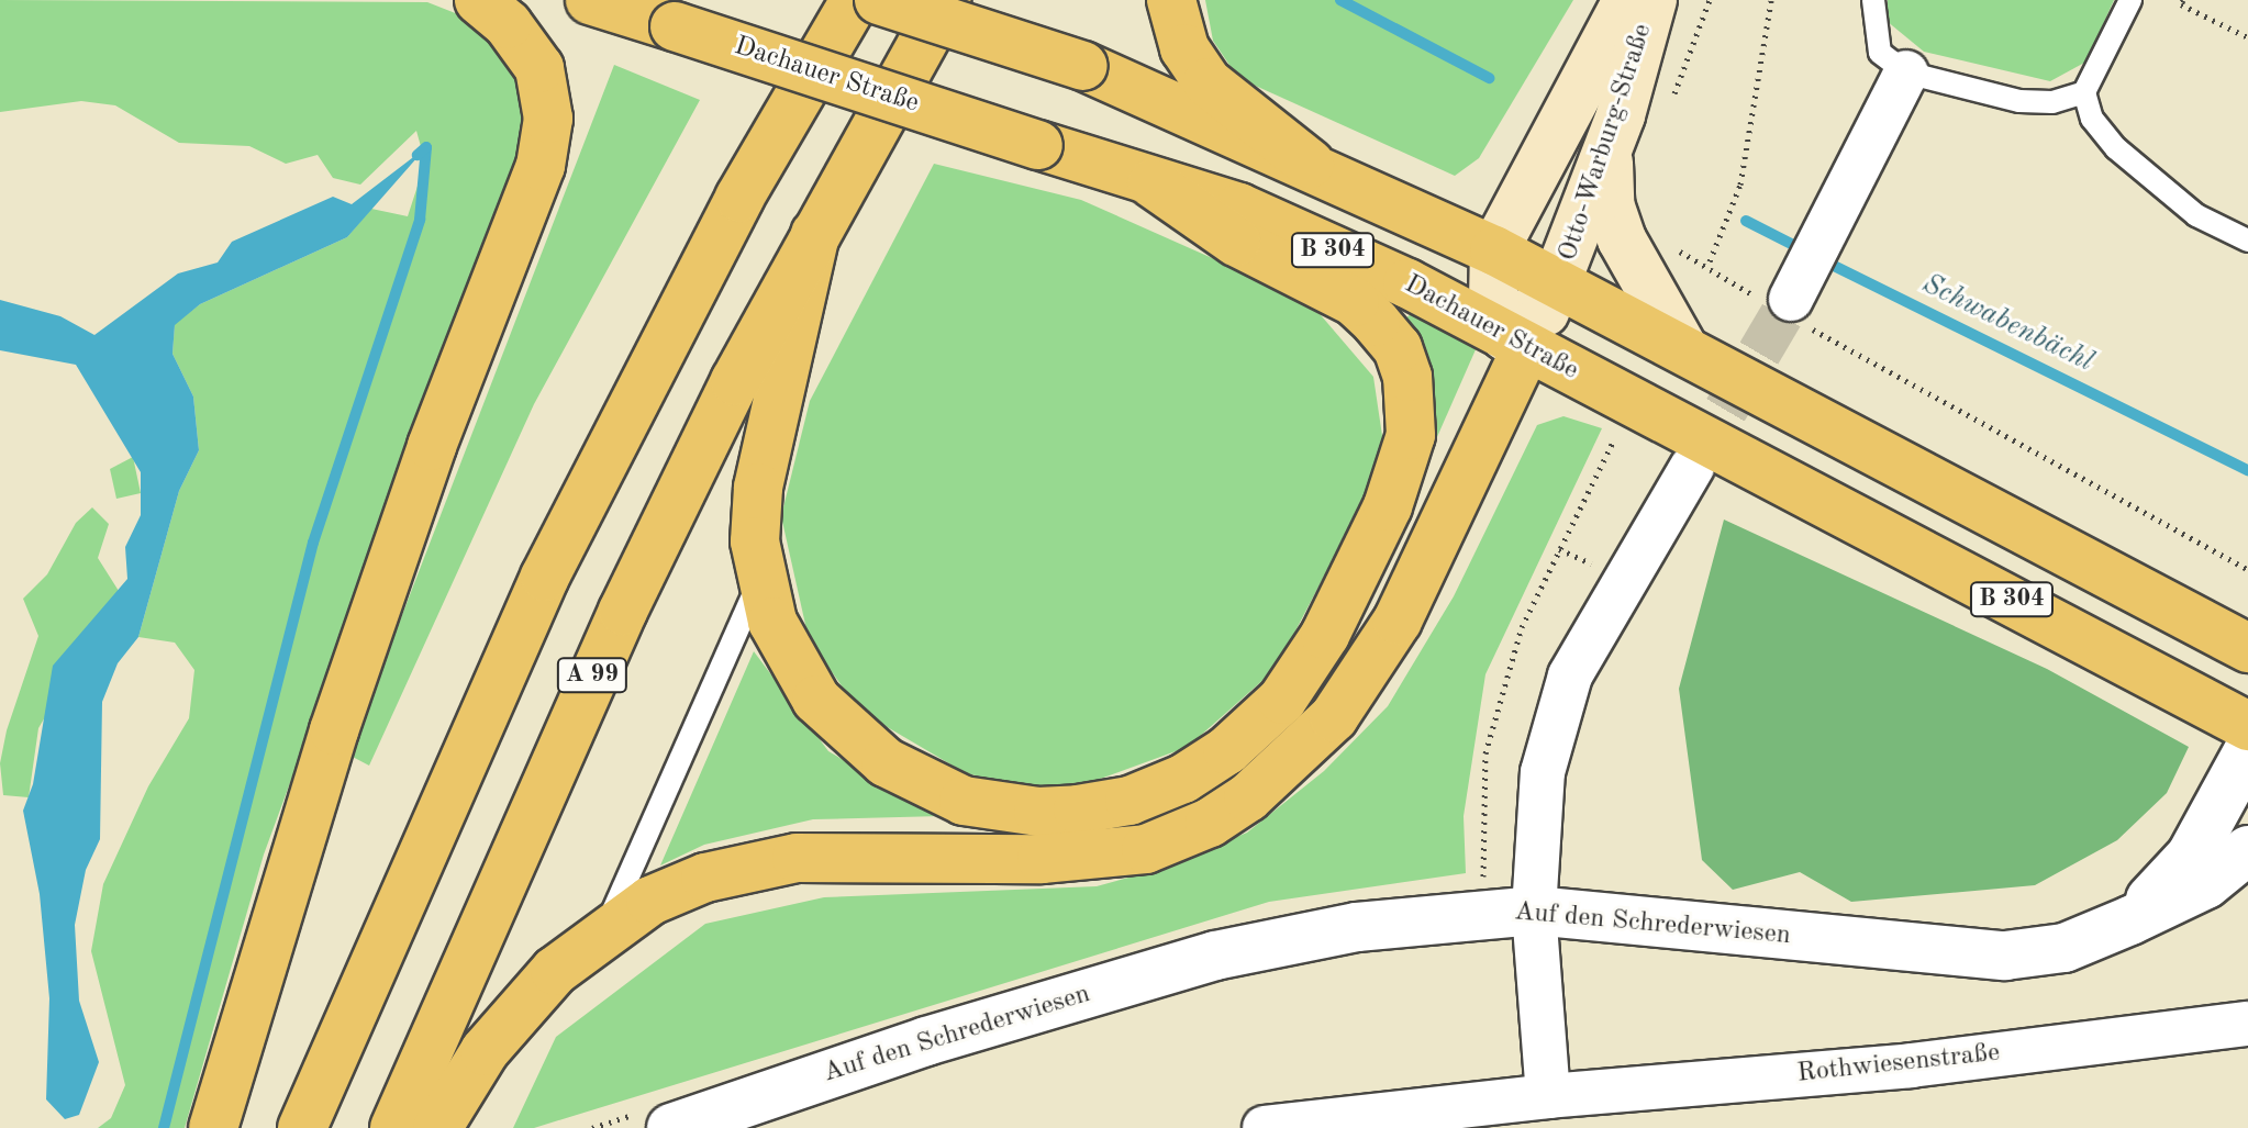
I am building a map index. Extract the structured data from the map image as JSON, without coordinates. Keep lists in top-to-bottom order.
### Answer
{
  "streets": {
    "main road": [
      "Dachauer Straße",
      "Otto-Warburg-Straße",
      "B 304",
      "A 99"
    ],
    "street": ["Auf den Schrederwiesen", "Rothwiesenstraße"]
  },
  "crossings": [
    ["Dachauer Straße", "Otto-Warburg-Straße"],
    ["Otto-Warburg-Straße", "B 304"]
  ],
  "water": ["Schwabenbächl"]
}
